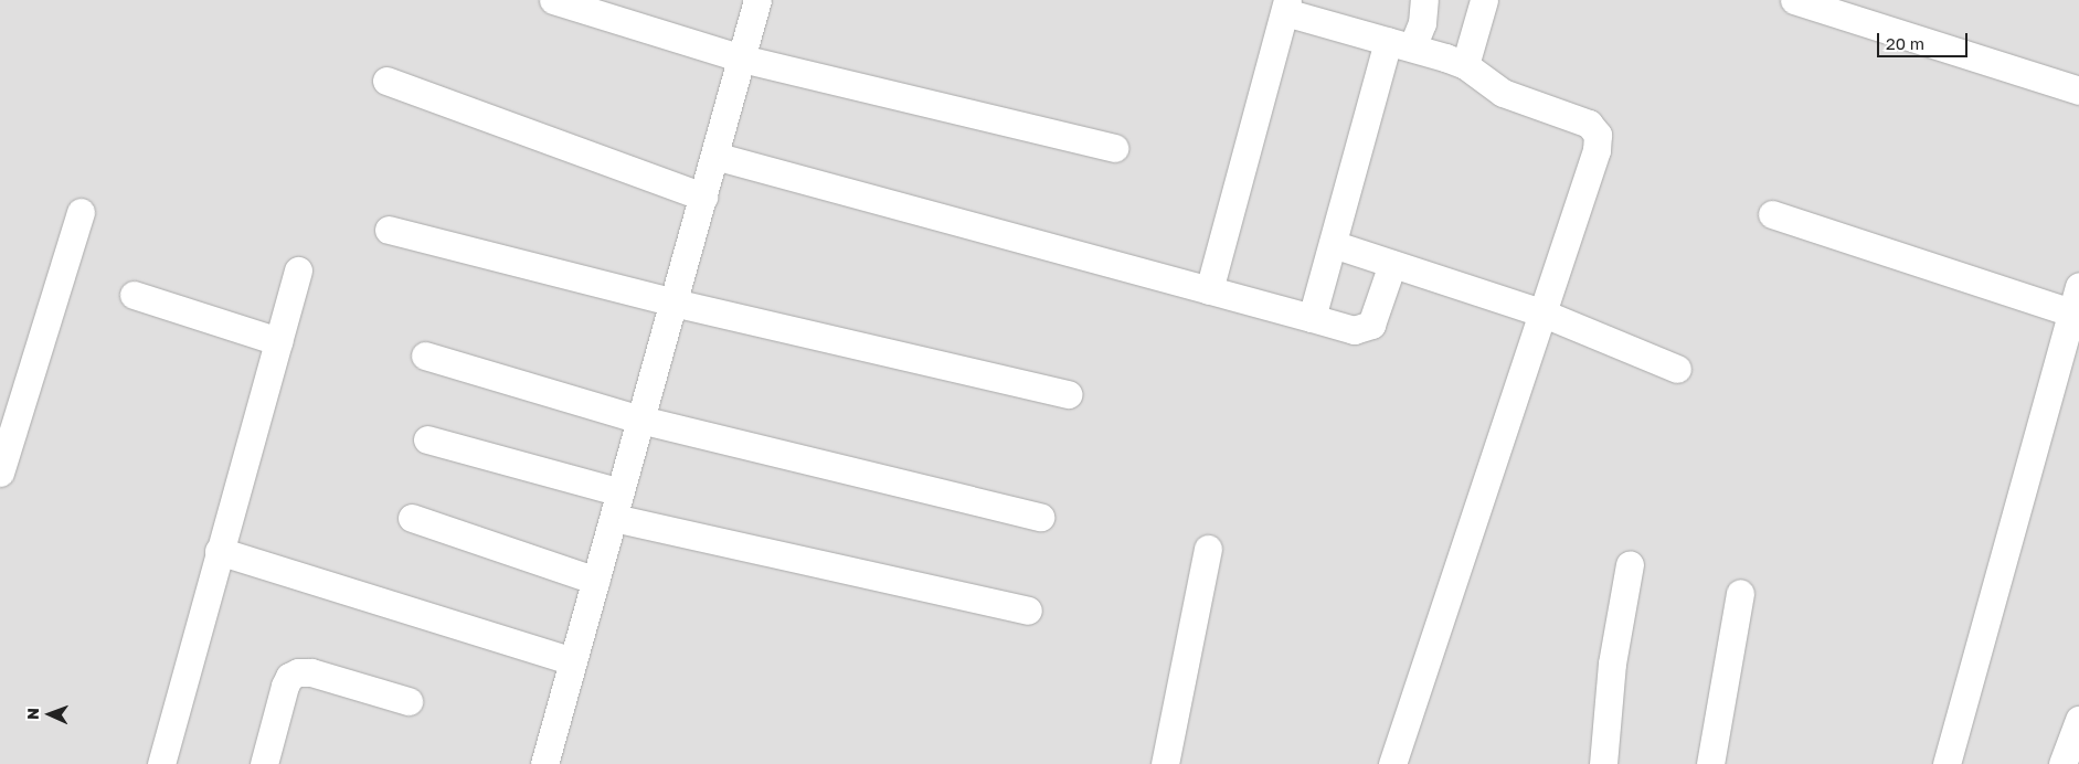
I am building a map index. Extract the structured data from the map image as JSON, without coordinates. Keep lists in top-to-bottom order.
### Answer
{
  "scale_bar": "20 m",
  "north": "left"
}
